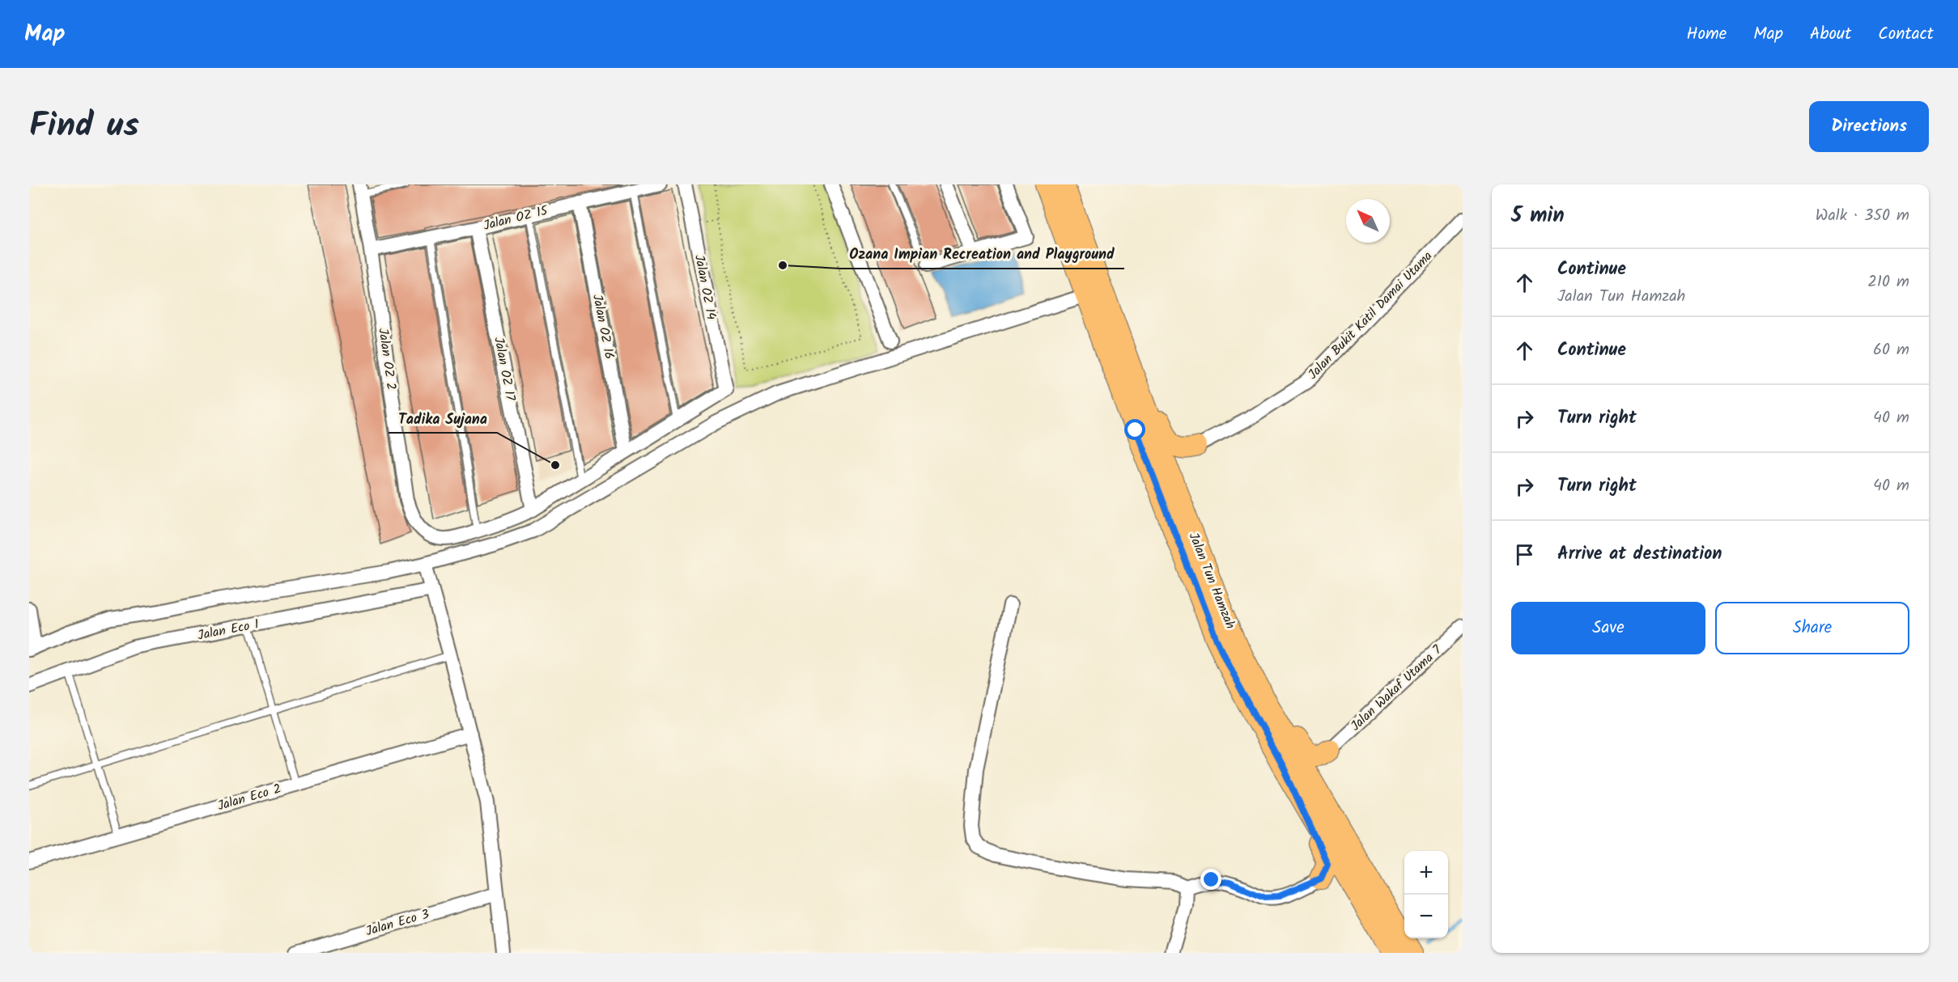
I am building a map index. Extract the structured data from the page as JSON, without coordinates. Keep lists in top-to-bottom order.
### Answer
{
  "streets": {
    "main road": ["Jalan Tun Hamzah"],
    "street": [
      "Jalan OZ 15",
      "Jalan OZ 14",
      "Jalan Bukit Katil Damai Utama",
      "Jalan OZ 16",
      "Jalan OZ 2",
      "Jalan OZ 17",
      "Jalan Eco 1",
      "Jalan Wakaf Utama 7",
      "Jalan Eco 2",
      "Jalan Eco 3"
    ]
  },
  "crossings": [
    ["Jalan OZ 15", "Jalan OZ 16"],
    ["Jalan OZ 15", "Jalan OZ 2"],
    ["Jalan OZ 15", "Jalan OZ 17"]
  ],
  "places": ["Ozana Impian Recreation and Playground", "Tadika Sujana"],
  "north": "top left",
  "page": {
    "header": "Map",
    "nav": [
      "Home",
      "Map",
      "About",
      "Contact"
    ],
    "title": "Find us",
    "buttons": [
      "Directions",
      ["Save", "Share"]
    ],
    "heading": ["5 min", "Walk · 350 m"],
    "list": [
      ["Continue", "Jalan Tun Hamzah", "210 m"],
      ["Continue", "60 m"],
      ["Turn right", "40 m"],
      ["Turn right", "40 m"],
      "Arrive at destination"
    ],
    "map_buttons": ["+", "−"]
  }
}
